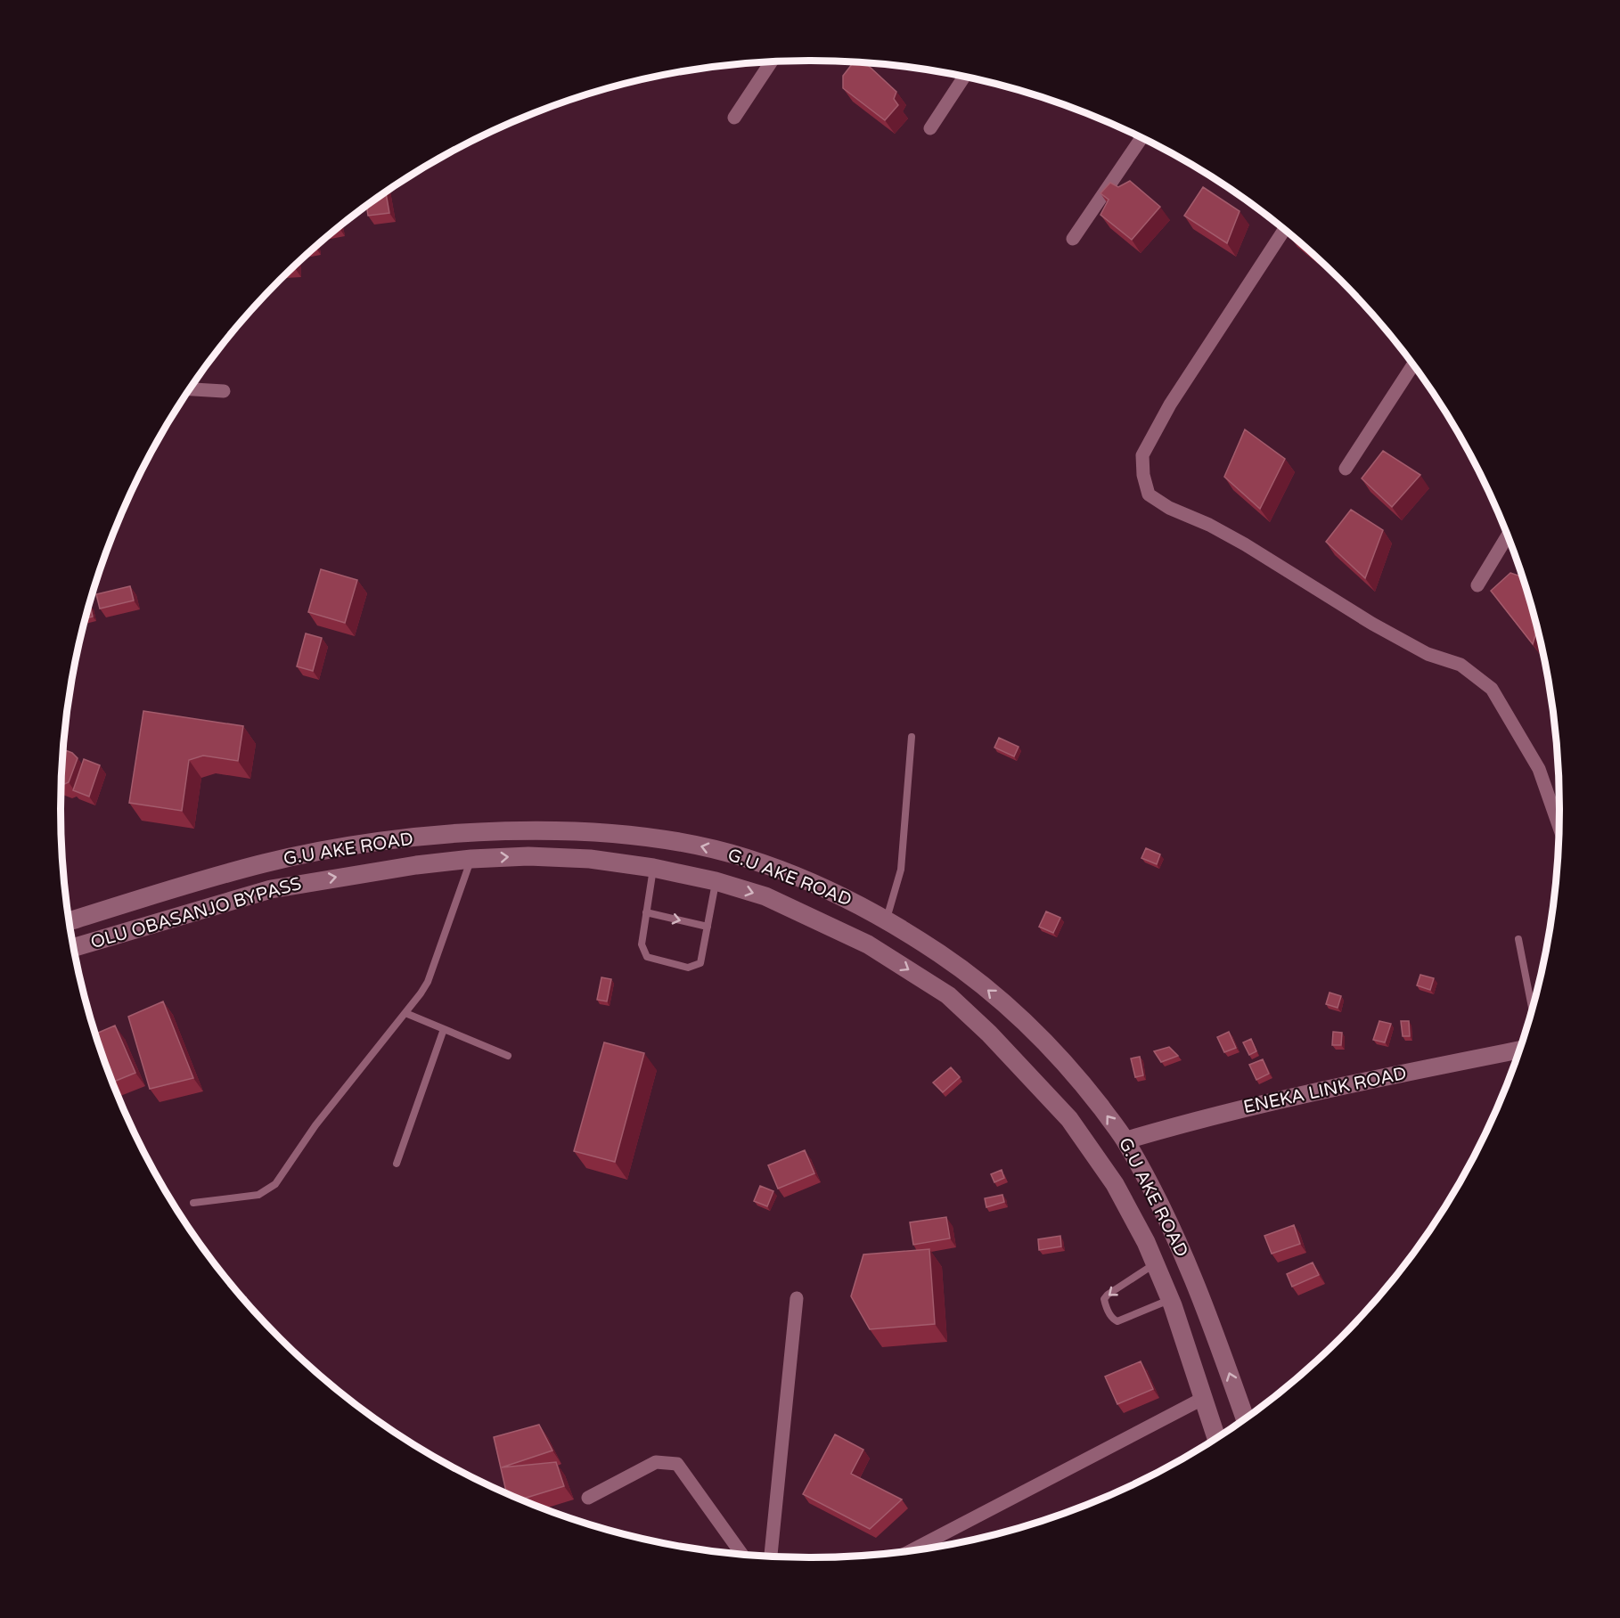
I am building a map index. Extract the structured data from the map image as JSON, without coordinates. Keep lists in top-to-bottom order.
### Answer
{
  "streets": {
    "main road": ["G.U AKE ROAD", "OLU OBASANJO BYPASS"],
    "street": ["ENEKA LINK ROAD"]
  },
  "crossings": [
    ["G.U AKE ROAD", "ENEKA LINK ROAD"]
  ],
  "one_way": ["G.U AKE ROAD", "OLU OBASANJO BYPASS"]
}
